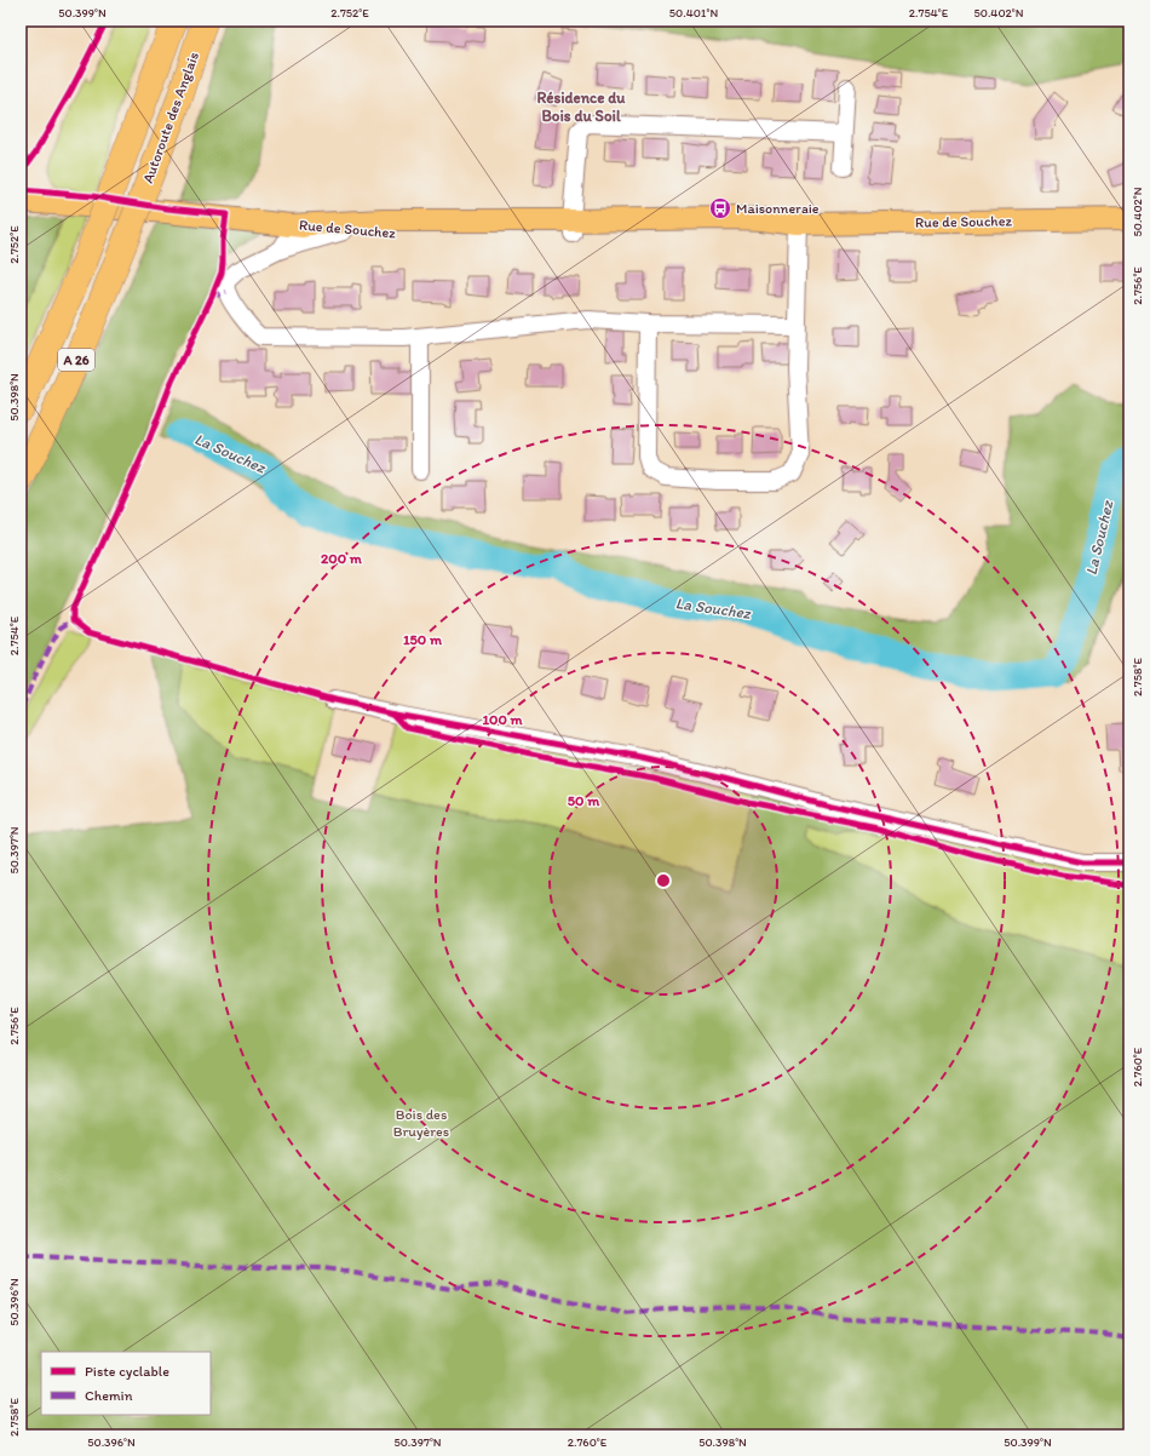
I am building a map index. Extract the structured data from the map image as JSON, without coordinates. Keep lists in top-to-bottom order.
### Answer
{
  "streets": {
    "highway": ["Autoroute des Anglais", "A 26"],
    "main road": ["Rue de Souchez"]
  },
  "districts": ["Résidence du Bois du Soil"],
  "water": ["La Souchez"],
  "parks": ["Bois des Bruyères"],
  "places": {
    "bus stop": ["Maisonneraie"]
  },
  "legend": ["Piste cyclable", "Chemin"],
  "coordinates": [
    "50.399°N",
    "2.752°E",
    "50.401°N",
    "2.754°E",
    "50.402°N",
    "2.756°E",
    "50.398°N",
    "2.758°E",
    "50.397°N",
    "2.760°E",
    "50.396°N"
  ],
  "rings": [
    "200 m",
    "150 m",
    "100 m",
    "50 m"
  ]
}
